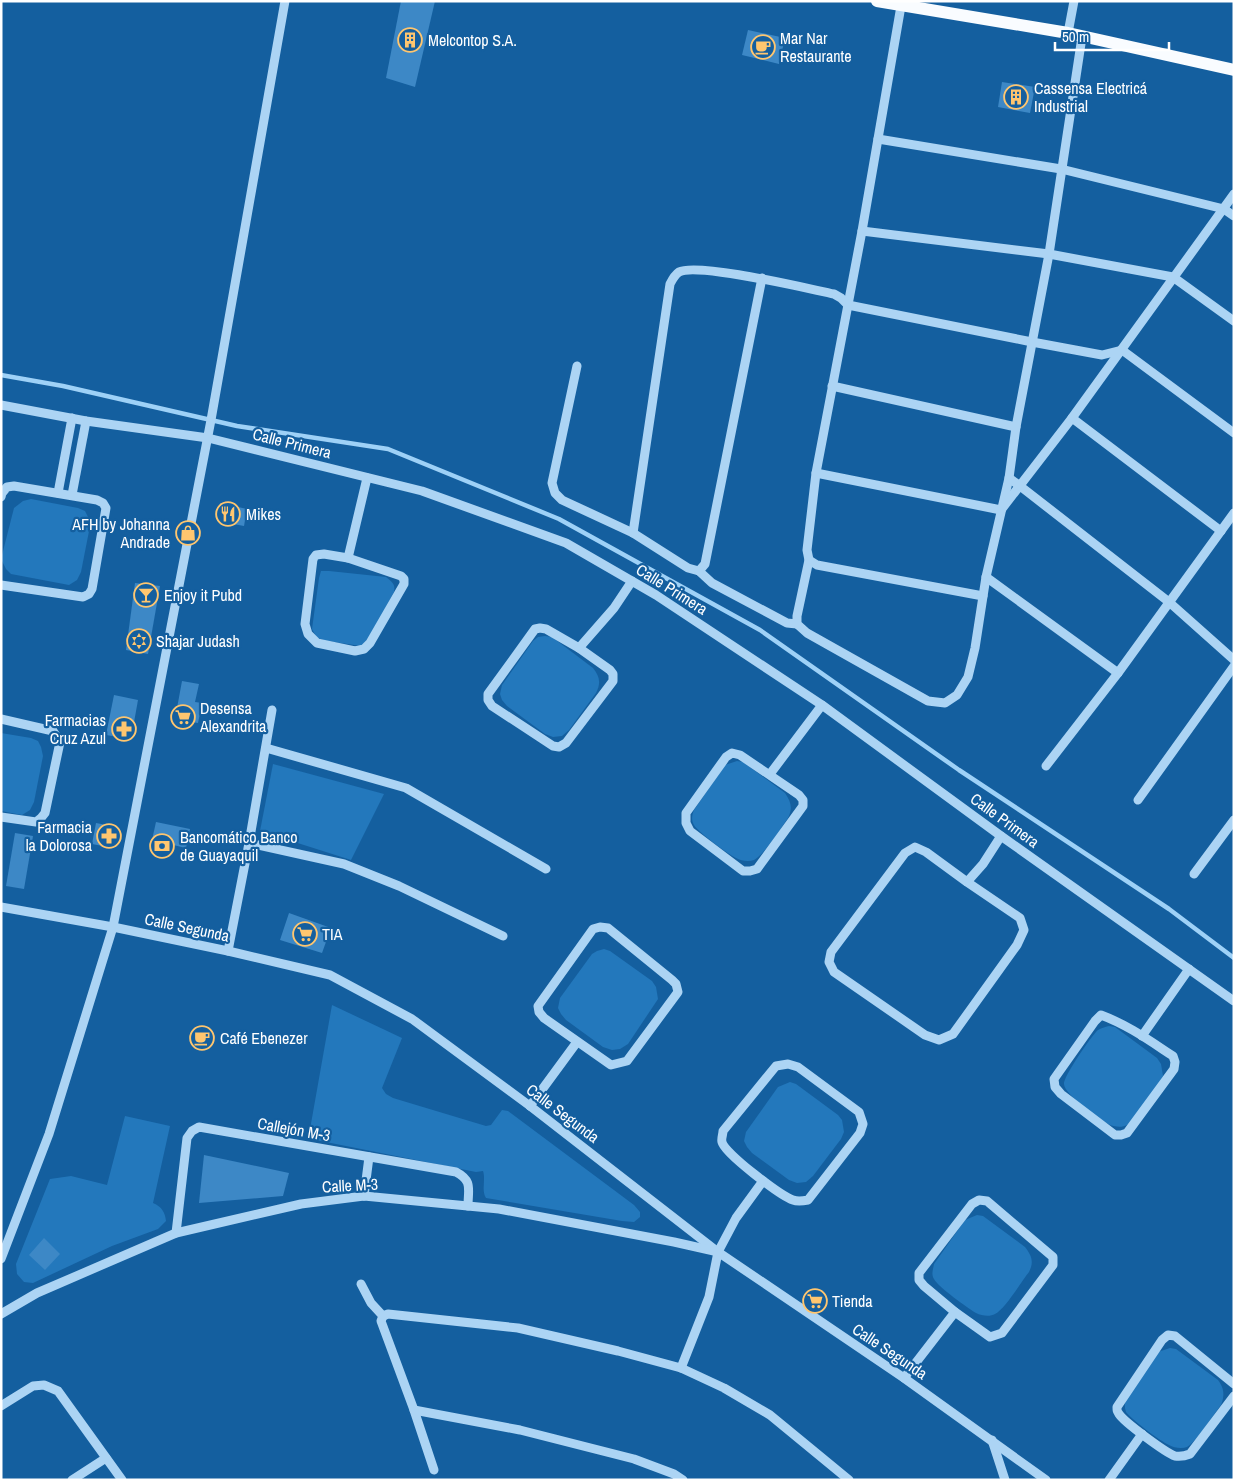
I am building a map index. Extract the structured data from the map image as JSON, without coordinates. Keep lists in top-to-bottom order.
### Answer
{
  "streets": {
    "street": [
      "Calle Primera",
      "Calle Segunda",
      "Callejón M-3",
      "Calle M-3"
    ]
  },
  "crossings": [
    ["Calle Segunda", "Calle M-3"],
    ["Callejón M-3", "Calle M-3"]
  ],
  "places": {
    "building": ["Melcontop S.A.", "Cassensa Electricá Industrial"],
    "cafe": ["Mar Nar Restaurante", "Café Ebenezer"],
    "restaurant": ["Mikes"],
    "shop": ["AFH by Johanna Andrade"],
    "bar": ["Enjoy it Pubd"],
    "synagogue": ["Shajar Judash"],
    "supermarket": ["Desensa Alexandrita", "TIA", "Tienda"],
    "pharmacy": ["Farmacias Cruz Azul", "Farmacia la Dolorosa"],
    "bank": ["Bancomático Banco de Guayaquil"]
  },
  "scale_bar": "50 m"
}
